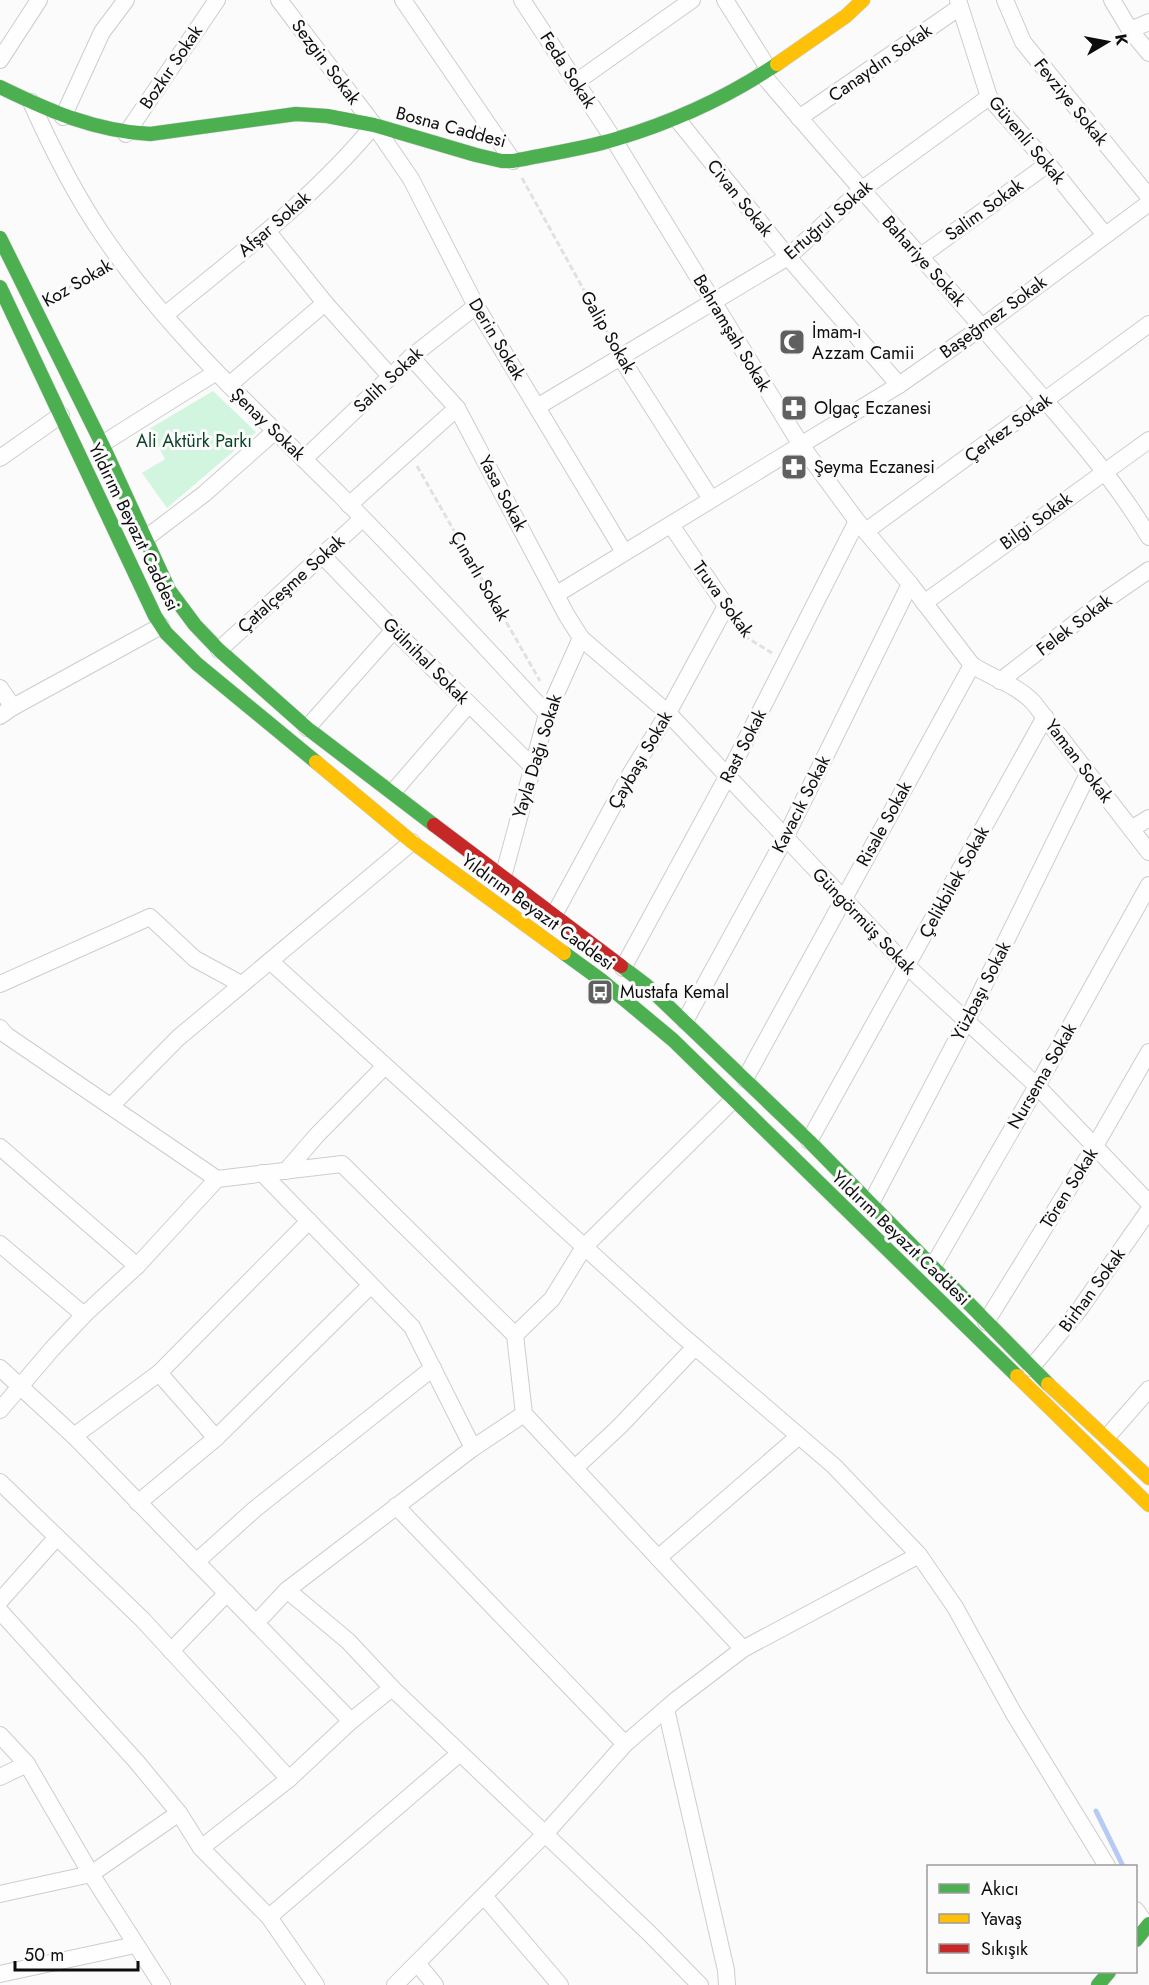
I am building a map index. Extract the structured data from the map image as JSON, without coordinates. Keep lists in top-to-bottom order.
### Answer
{
  "streets": {
    "main road": ["Bosna Caddesi", "Yıldırım Beyazıt Caddesi"],
    "street": [
      "Sezgin Sokak",
      "Canaydın Sokak",
      "Bozkır Sokak",
      "Feda Sokak",
      "Fevziye Sokak",
      "Güvenli Sokak",
      "Civan Sokak",
      "Salim Sokak",
      "Ertuğrul Sokak",
      "Afşar Sokak",
      "Bahariye Sokak",
      "Başeğmez Sokak",
      "Galip Sokak",
      "Behramşah Sokak",
      "Derin Sokak",
      "Salih Sokak",
      "Şenay Sokak",
      "Çerkez Sokak",
      "Yasa Sokak",
      "Bilgi Sokak",
      "Çatalçeşme Sokak",
      "Truva Sokak",
      "Felek Sokak",
      "Gülnihal Sokak",
      "Rast Sokak",
      "Yayla Dağı Sokak",
      "Çaybaşı Sokak",
      "Yaman Sokak",
      "Kavacık Sokak",
      "Risale Sokak",
      "Çelikbilek Sokak",
      "Güngörmüş Sokak",
      "Yüzbaşı Sokak",
      "Nursema Sokak",
      "Tören Sokak",
      "Birhan Sokak"
    ],
    "path": ["Koz Sokak", "Çınarlı Sokak"]
  },
  "crossings": [
    ["Sezgin Sokak", "Bosna Caddesi"],
    ["Sezgin Sokak", "Afşar Sokak"],
    ["Sezgin Sokak", "Derin Sokak"],
    ["Canaydın Sokak", "Güvenli Sokak"],
    ["Canaydın Sokak", "Bahariye Sokak"],
    ["Bozkır Sokak", "Bosna Caddesi"],
    ["Feda Sokak", "Bosna Caddesi"],
    ["Feda Sokak", "Behramşah Sokak"],
    ["Bosna Caddesi", "Civan Sokak"],
    ["Bosna Caddesi", "Afşar Sokak"],
    ["Bosna Caddesi", "Bahariye Sokak"],
    ["Bosna Caddesi", "Galip Sokak"],
    ["Bosna Caddesi", "Behramşah Sokak"],
    ["Bosna Caddesi", "Derin Sokak"],
    ["Bosna Caddesi", "Şenay Sokak"],
    ["Güvenli Sokak", "Salim Sokak"],
    ["Güvenli Sokak", "Ertuğrul Sokak"],
    ["Güvenli Sokak", "Başeğmez Sokak"],
    ["Civan Sokak", "Ertuğrul Sokak"],
    ["Civan Sokak", "Başeğmez Sokak"],
    ["Salim Sokak", "Bahariye Sokak"],
    ["Ertuğrul Sokak", "Bahariye Sokak"],
    ["Ertuğrul Sokak", "Galip Sokak"],
    ["Ertuğrul Sokak", "Behramşah Sokak"],
    ["Ertuğrul Sokak", "Derin Sokak"],
    ["Afşar Sokak", "Derin Sokak"],
    ["Afşar Sokak", "Şenay Sokak"],
    ["Bahariye Sokak", "Başeğmez Sokak"],
    ["Bahariye Sokak", "Çerkez Sokak"],
    ["Bahariye Sokak", "Bilgi Sokak"],
    ["Koz Sokak", "Şenay Sokak"],
    ["Başeğmez Sokak", "Galip Sokak"],
    ["Başeğmez Sokak", "Behramşah Sokak"],
    ["Başeğmez Sokak", "Derin Sokak"],
    ["Başeğmez Sokak", "Yasa Sokak"],
    ["Başeğmez Sokak", "Truva Sokak"],
    ["Behramşah Sokak", "Çerkez Sokak"],
    ["Behramşah Sokak", "Bilgi Sokak"],
    ["Behramşah Sokak", "Felek Sokak"],
    ["Behramşah Sokak", "Rast Sokak"],
    ["Behramşah Sokak", "Yaman Sokak"],
    ["Behramşah Sokak", "Kavacık Sokak"],
    ["Behramşah Sokak", "Risale Sokak"],
    ["Derin Sokak", "Salih Sokak"],
    ["Salih Sokak", "Şenay Sokak"],
    ["Salih Sokak", "Yasa Sokak"],
    ["Şenay Sokak", "Çınarlı Sokak"],
    ["Şenay Sokak", "Çatalçeşme Sokak"],
    ["Şenay Sokak", "Yayla Dağı Sokak"],
    ["Çerkez Sokak", "Rast Sokak"],
    ["Yasa Sokak", "Yayla Dağı Sokak"],
    ["Yasa Sokak", "Güngörmüş Sokak"],
    ["Çınarlı Sokak", "Yayla Dağı Sokak"],
    ["Çatalçeşme Sokak", "Gülnihal Sokak"],
    ["Truva Sokak", "Rast Sokak"],
    ["Truva Sokak", "Çaybaşı Sokak"],
    ["Felek Sokak", "Yaman Sokak"],
    ["Gülnihal Sokak", "Yayla Dağı Sokak"],
    ["Rast Sokak", "Güngörmüş Sokak"],
    ["Yayla Dağı Sokak", "Güngörmüş Sokak"],
    ["Çaybaşı Sokak", "Güngörmüş Sokak"],
    ["Yaman Sokak", "Çelikbilek Sokak"],
    ["Yaman Sokak", "Yüzbaşı Sokak"],
    ["Kavacık Sokak", "Güngörmüş Sokak"],
    ["Risale Sokak", "Güngörmüş Sokak"],
    ["Çelikbilek Sokak", "Güngörmüş Sokak"],
    ["Güngörmüş Sokak", "Yüzbaşı Sokak"],
    ["Güngörmüş Sokak", "Nursema Sokak"],
    ["Güngörmüş Sokak", "Tören Sokak"]
  ],
  "parks": ["Ali Aktürk Parkı"],
  "places": {
    "mosque": ["İmam-ı Azzam Camii"],
    "pharmacy": ["Olgaç Eczanesi", "Şeyma Eczanesi"],
    "bus stop": ["Mustafa Kemal"]
  },
  "legend": ["Akıcı", "Yavaş", "Sıkışık"],
  "scale_bar": "50 m",
  "north": "right"
}
